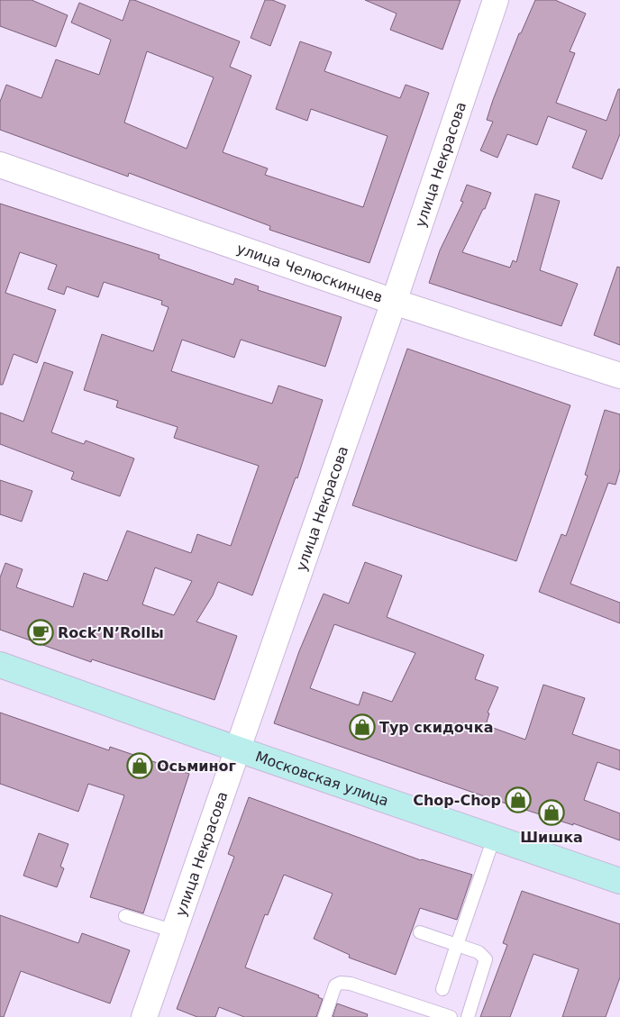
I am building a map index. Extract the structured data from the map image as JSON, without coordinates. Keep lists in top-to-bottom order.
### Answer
{
  "streets": {
    "main road": ["Московская улица"],
    "street": ["улица Некрасова", "улица Челюскинцев"]
  },
  "crossings": [
    ["улица Некрасова", "улица Челюскинцев"],
    ["улица Некрасова", "Московская улица"]
  ],
  "places": {
    "cafe": ["Rock’N’Rollы"],
    "shop": [
      "Тур скидочка",
      "Осьминог",
      "Chop-Chop",
      "Шишка"
    ]
  }
}
